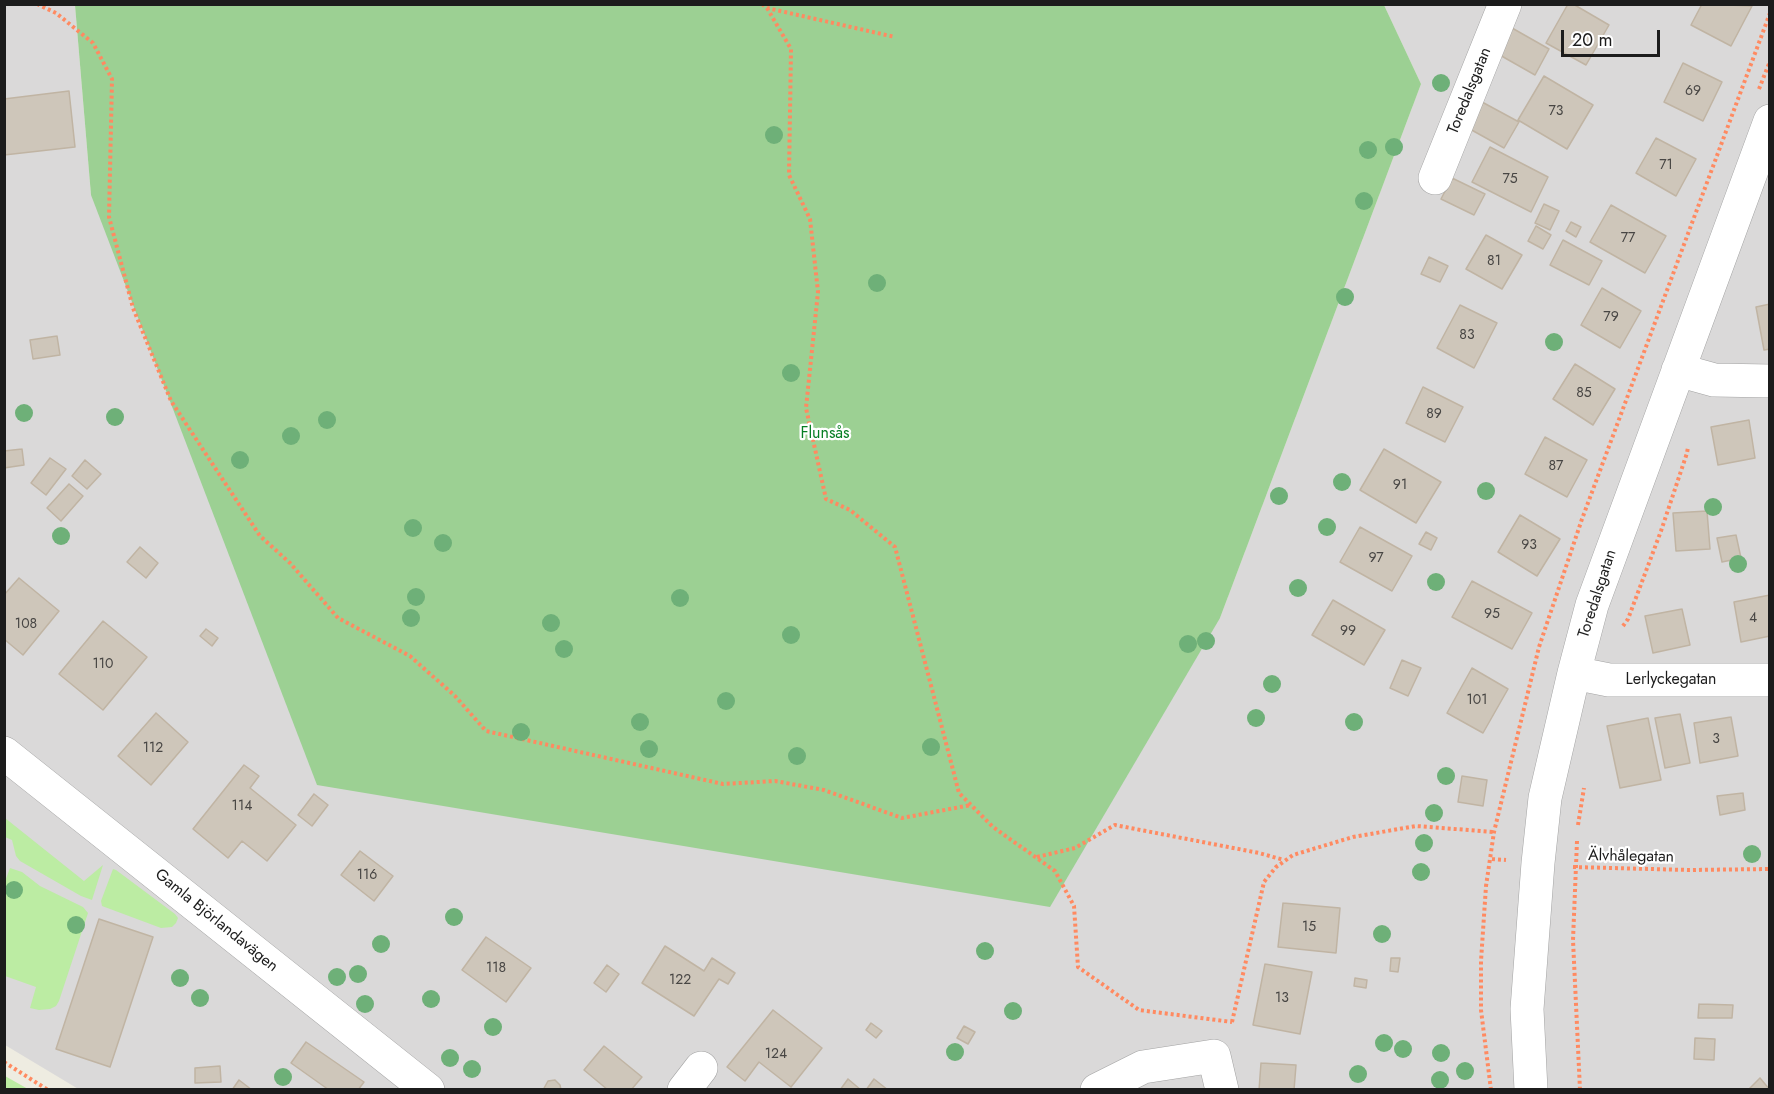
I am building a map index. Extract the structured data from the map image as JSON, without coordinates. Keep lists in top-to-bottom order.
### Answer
{
  "streets": {
    "street": ["Toredalsgatan", "Lerlyckegatan", "Gamla Björlandavägen"],
    "path": ["Älvhålegatan"]
  },
  "crossings": [
    ["Toredalsgatan", "Lerlyckegatan"],
    ["Toredalsgatan", "Älvhålegatan"]
  ],
  "parks": ["Flunsås"],
  "house_numbers": [
    "69",
    "73",
    "71",
    "75",
    "77",
    "81",
    "79",
    "83",
    "85",
    "89",
    "87",
    "91",
    "93",
    "97",
    "95",
    "4",
    "108",
    "99",
    "110",
    "101",
    "3",
    "112",
    "114",
    "116",
    "15",
    "118",
    "122",
    "13",
    "124"
  ],
  "scale_bar": "20 m"
}
